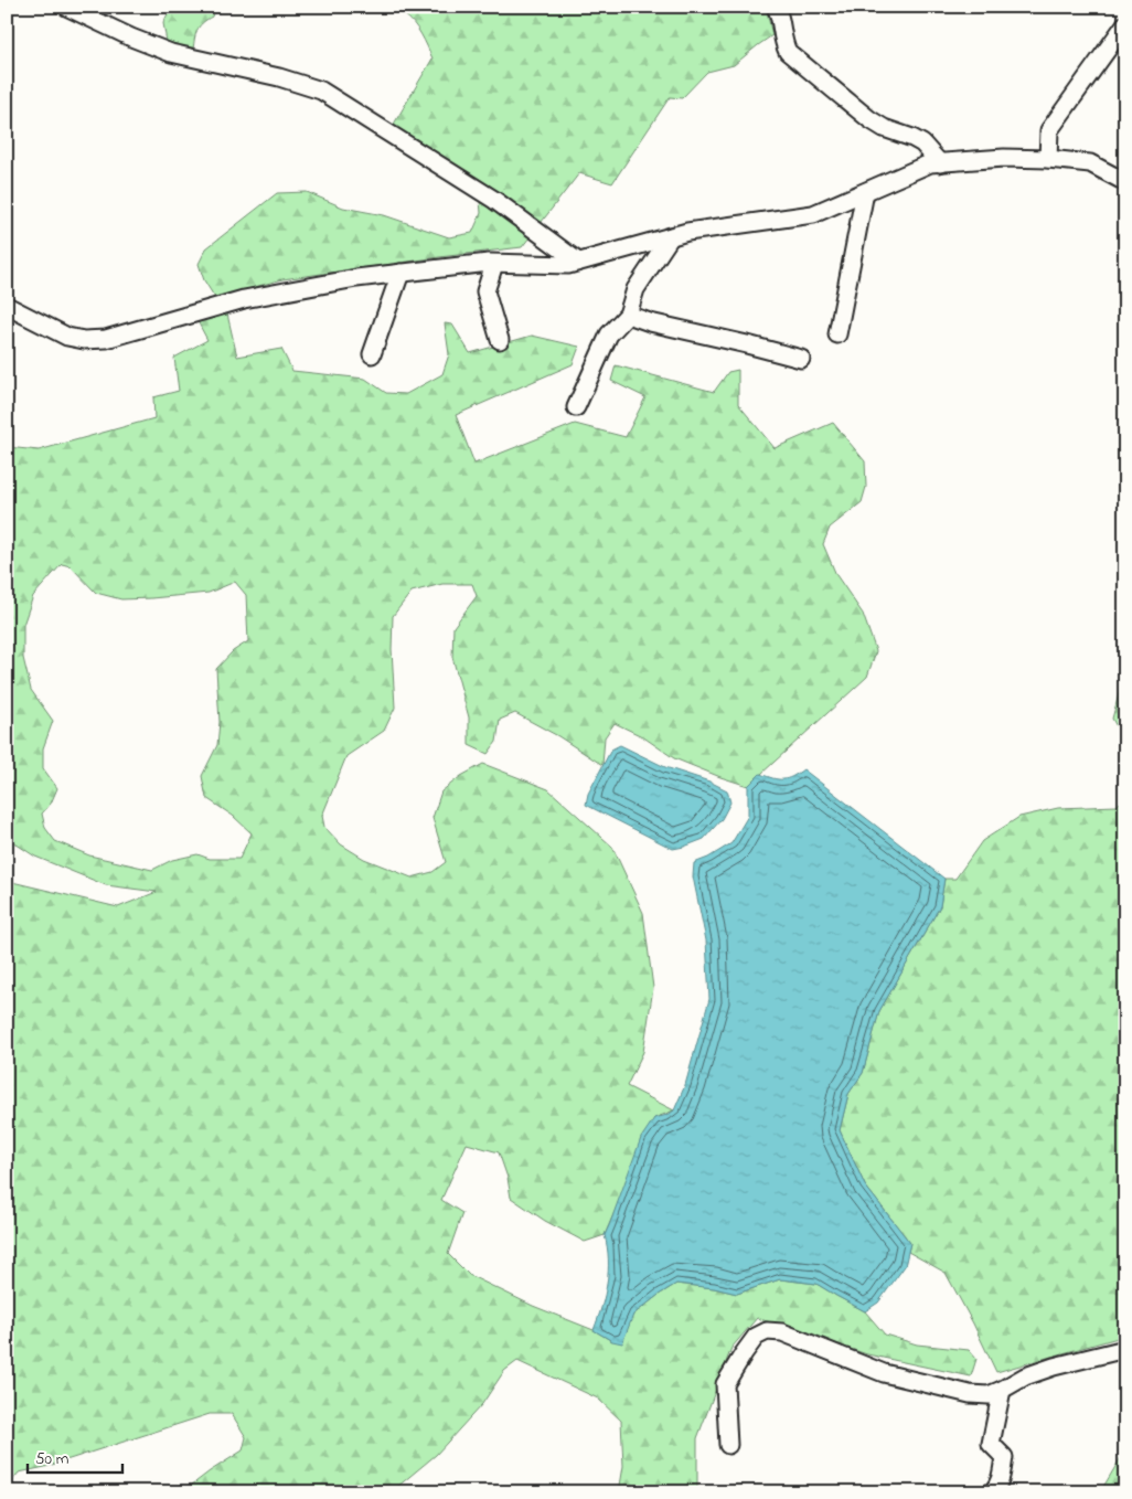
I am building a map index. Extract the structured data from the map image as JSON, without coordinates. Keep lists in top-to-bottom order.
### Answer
{
  "scale_bar": "50 m"
}
